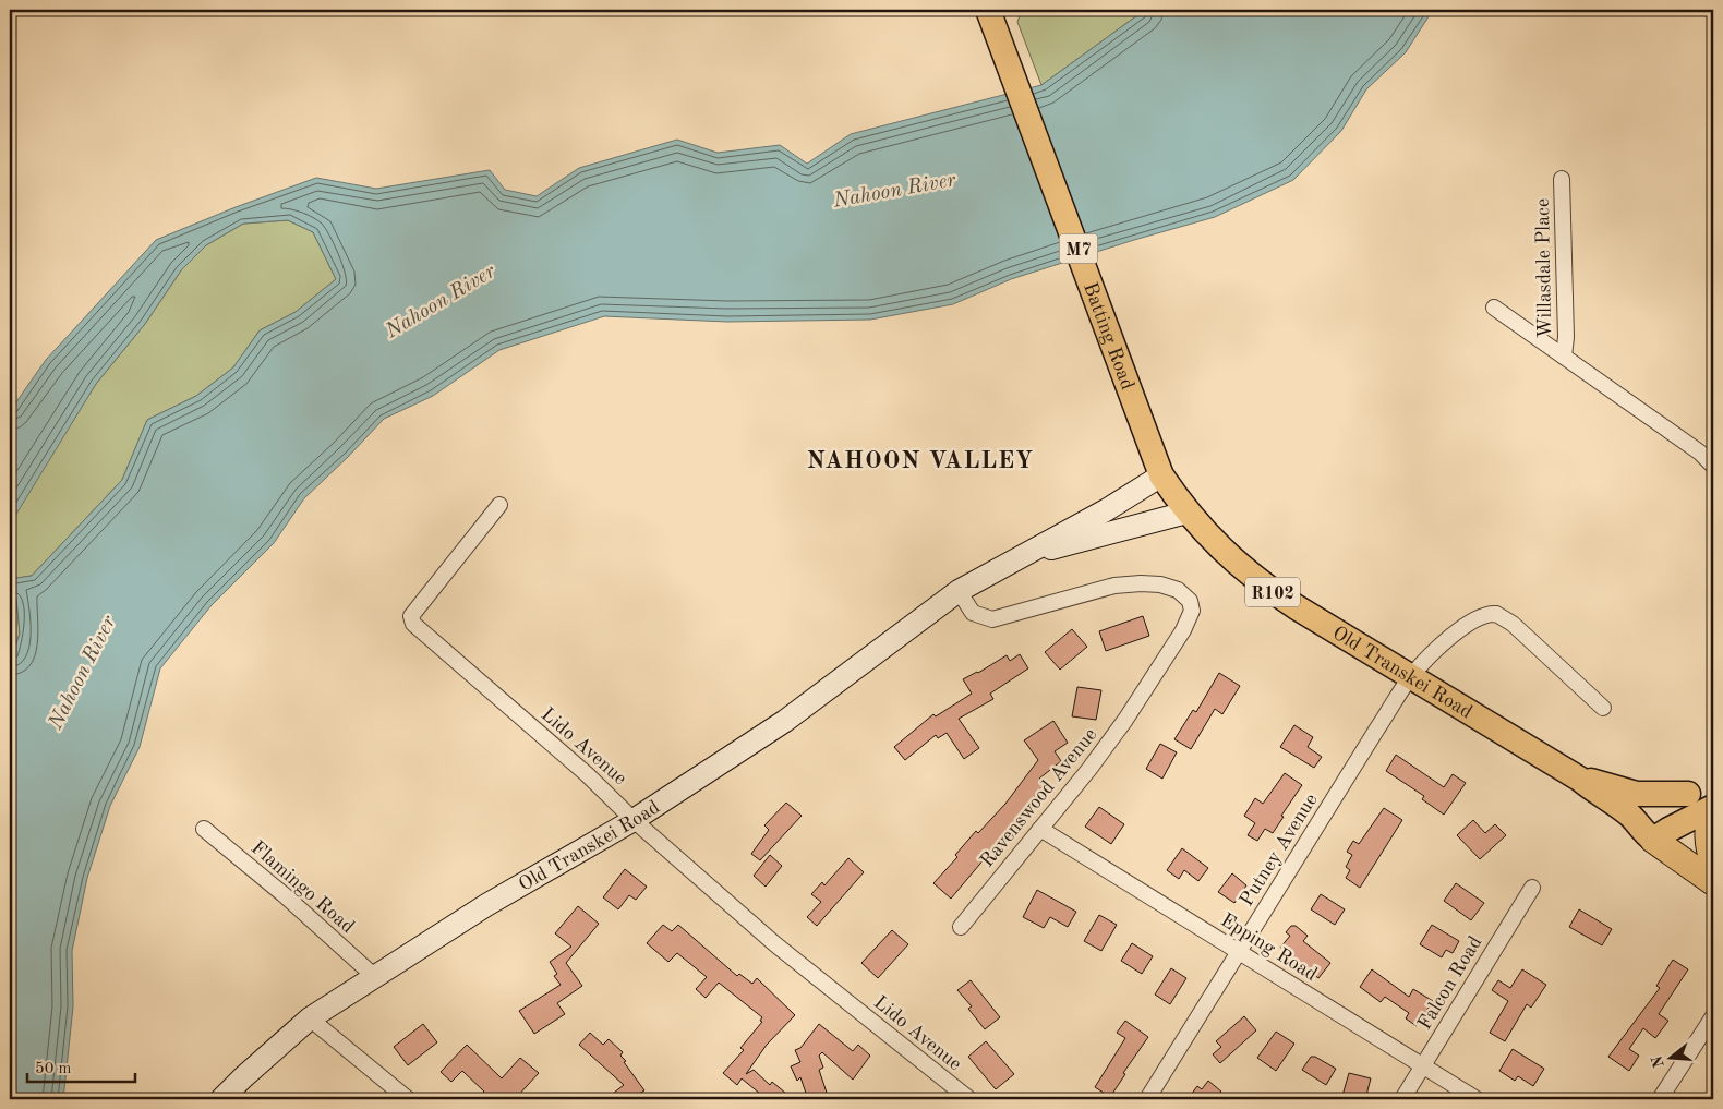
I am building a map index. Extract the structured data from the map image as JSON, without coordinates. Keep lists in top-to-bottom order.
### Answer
{
  "streets": {
    "main road": [
      "M7",
      "Batting Road",
      "R102",
      "Old Transkei Road"
    ],
    "street": [
      "Willasdale Place",
      "Lido Avenue",
      "Ravenswood Avenue",
      "Putney Avenue",
      "Flamingo Road",
      "Epping Road",
      "Falcon Road"
    ]
  },
  "crossings": [
    ["Batting Road", "Old Transkei Road"],
    ["Old Transkei Road", "Lido Avenue"],
    ["Old Transkei Road", "Ravenswood Avenue"],
    ["Old Transkei Road", "Putney Avenue"],
    ["Old Transkei Road", "Flamingo Road"],
    ["Ravenswood Avenue", "Epping Road"],
    ["Putney Avenue", "Epping Road"],
    ["Epping Road", "Falcon Road"]
  ],
  "districts": ["NAHOON VALLEY"],
  "water": ["Nahoon River"],
  "scale_bar": "50 m",
  "north": "left"
}
